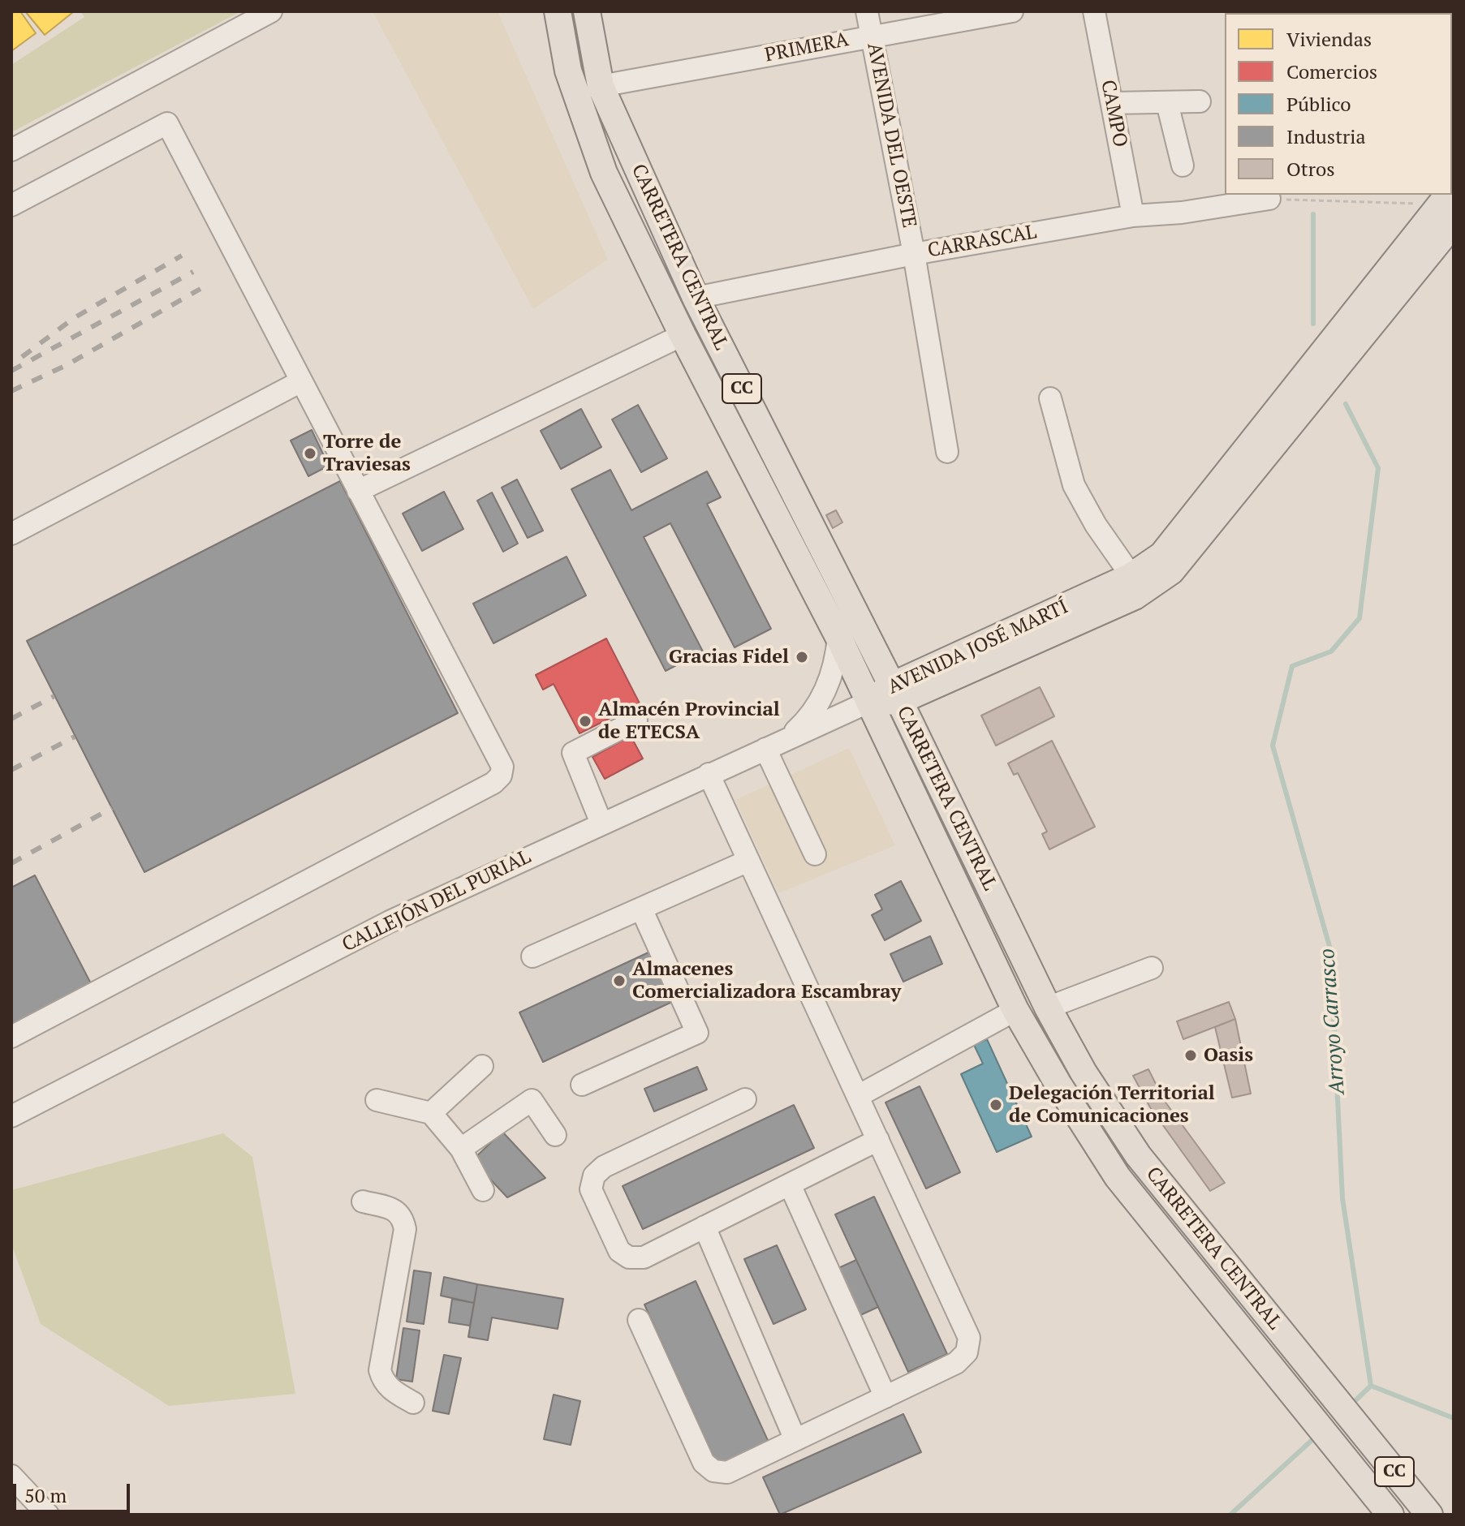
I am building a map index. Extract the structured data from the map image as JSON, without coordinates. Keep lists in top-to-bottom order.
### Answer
{
  "streets": {
    "main road": ["CARRETERA CENTRAL", "CC", "AVENIDA JOSÉ MARTÍ"],
    "street": [
      "PRIMERA",
      "CAMPO",
      "AVENIDA DEL OESTE",
      "CARRASCAL",
      "CALLEJÓN DEL PURIAL"
    ]
  },
  "crossings": [
    ["PRIMERA", "AVENIDA DEL OESTE"],
    ["PRIMERA", "CARRETERA CENTRAL"],
    ["CAMPO", "CARRASCAL"],
    ["AVENIDA DEL OESTE", "CARRASCAL"],
    ["CARRASCAL", "CARRETERA CENTRAL"],
    ["CARRETERA CENTRAL", "AVENIDA JOSÉ MARTÍ"],
    ["CARRETERA CENTRAL", "CALLEJÓN DEL PURIAL"],
    ["AVENIDA JOSÉ MARTÍ", "CALLEJÓN DEL PURIAL"]
  ],
  "water": ["Arroyo Carrasco"],
  "places": [
    "Torre de Traviesas",
    "Gracias Fidel",
    "Almacén Provincial de ETECSA",
    "Almacenes Comercializadora Escambray",
    "Oasis",
    "Delegación Territorial de Comunicaciones"
  ],
  "legend": [
    "Viviendas",
    "Comercios",
    "Público",
    "Industria",
    "Otros"
  ],
  "scale_bar": "50 m"
}
